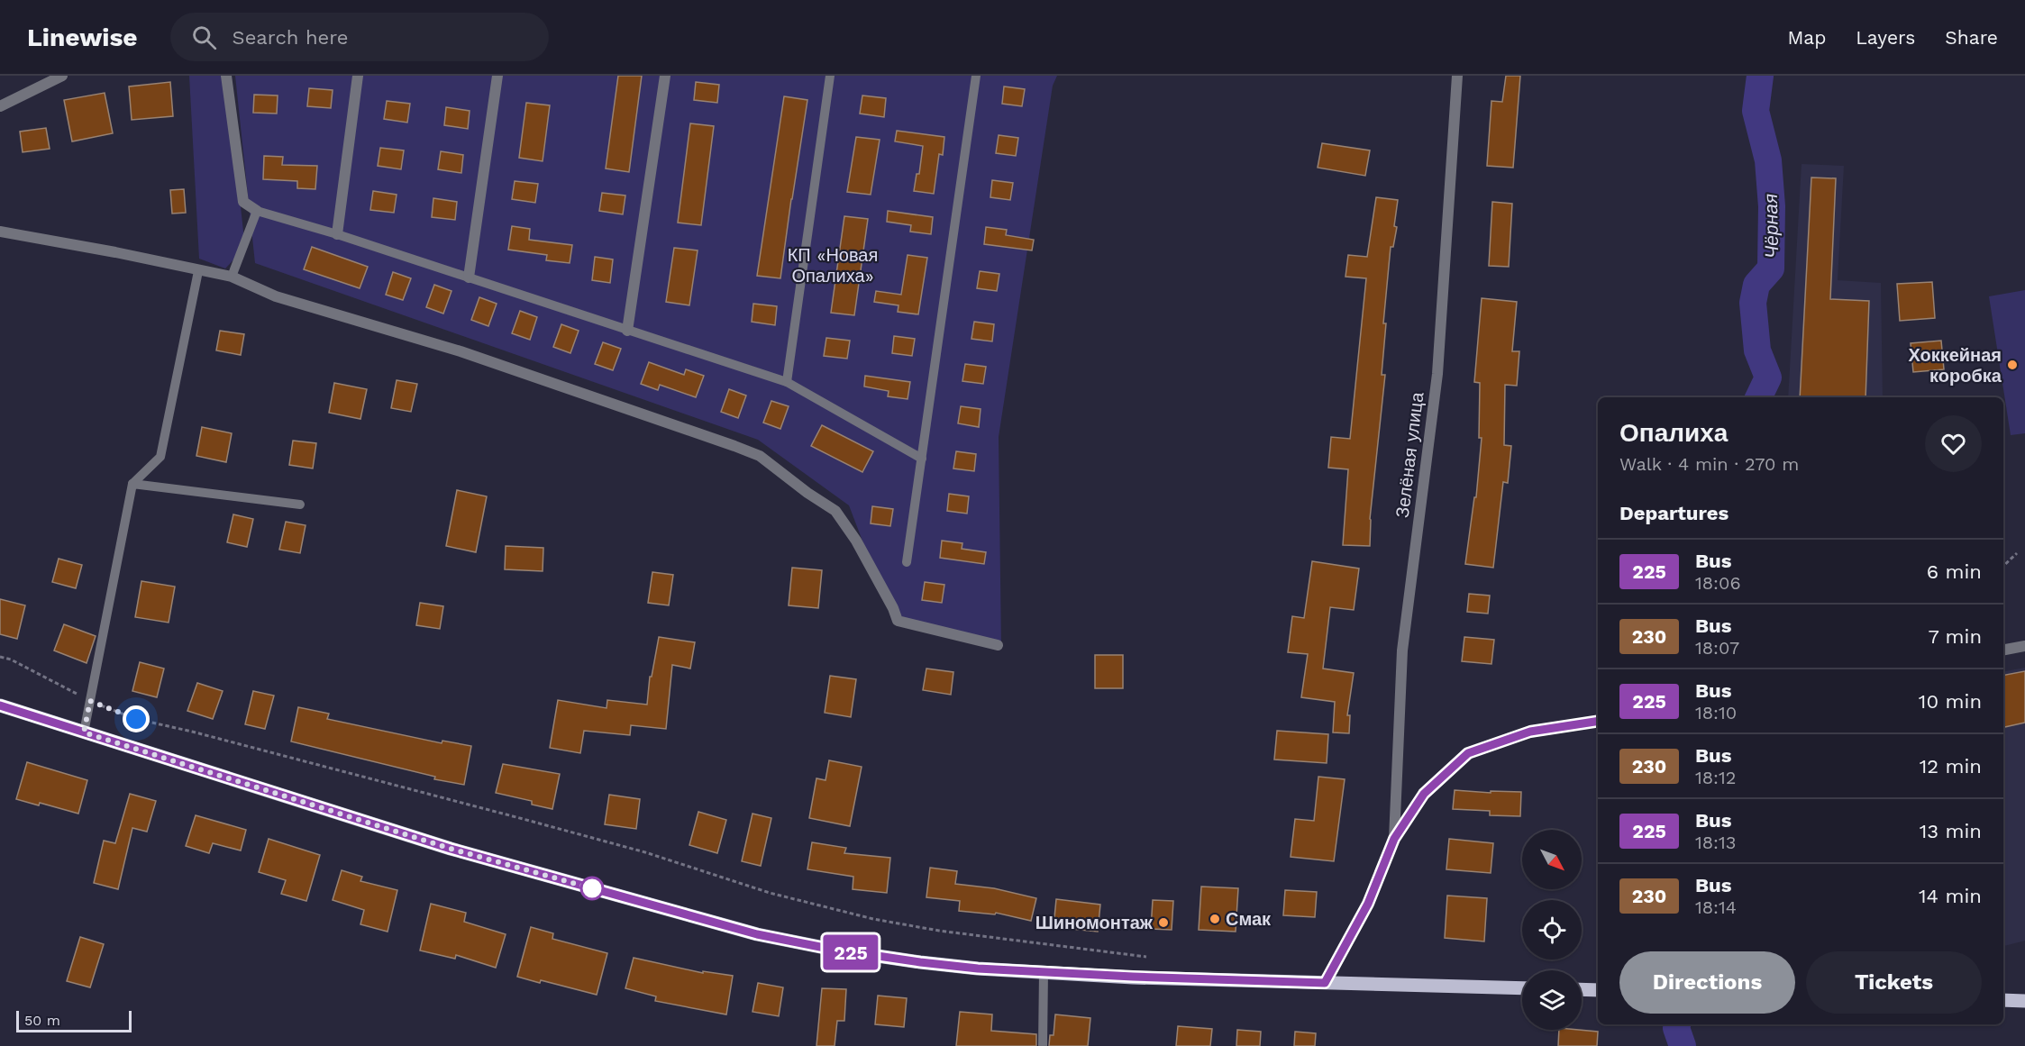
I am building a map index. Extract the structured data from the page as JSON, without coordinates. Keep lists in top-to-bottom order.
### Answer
{
  "streets": {
    "street": ["Зелёная улица"]
  },
  "water": ["Чёрная"],
  "parks": ["КП «Новая Опалиха»"],
  "places": ["Хоккейная коробка", "Смак", "Шиномонтаж"],
  "lines": ["bus line 225"],
  "scale_bar": "50 m",
  "north": "bottom right",
  "page": {
    "header": "Linewise",
    "search": "Search here",
    "nav": ["Map", "Layers", "Share"],
    "on_map": "225",
    "heading": [
      ["Опалиха", "Walk · 4 min · 270 m"],
      "Departures"
    ],
    "list": [
      {
        "mark": "225",
        "name": "Bus",
        "note": "18:06",
        "value": "6 min"
      },
      {
        "mark": "230",
        "name": "Bus",
        "note": "18:07",
        "value": "7 min"
      },
      {
        "mark": "225",
        "name": "Bus",
        "note": "18:10",
        "value": "10 min"
      },
      {
        "mark": "230",
        "name": "Bus",
        "note": "18:12",
        "value": "12 min"
      },
      {
        "mark": "225",
        "name": "Bus",
        "note": "18:13",
        "value": "13 min"
      },
      {
        "mark": "230",
        "name": "Bus",
        "note": "18:14",
        "value": "14 min"
      }
    ],
    "buttons": ["Directions", "Tickets"],
    "scale": "50 m"
  }
}
